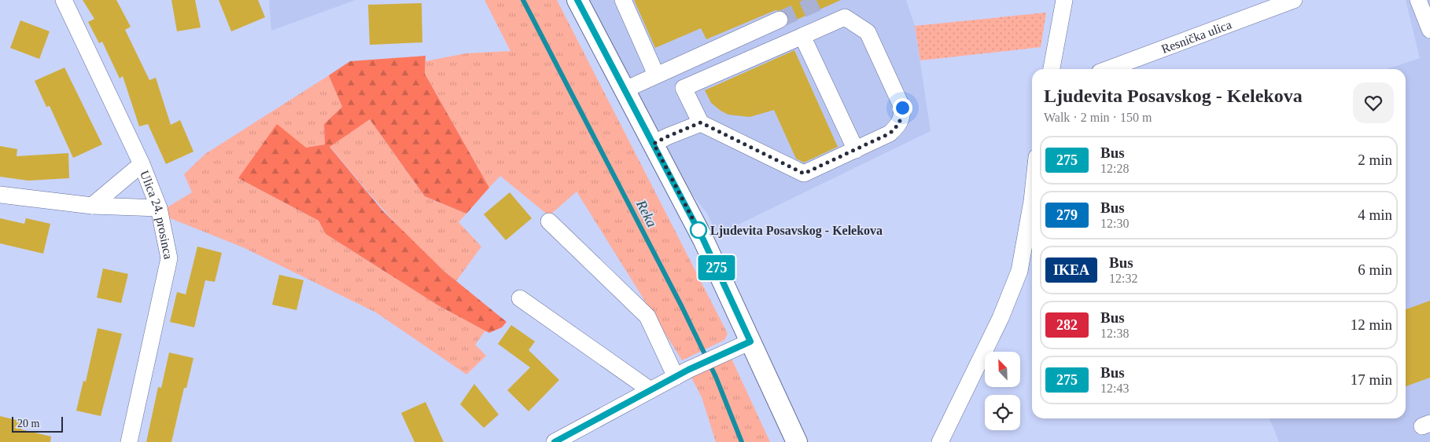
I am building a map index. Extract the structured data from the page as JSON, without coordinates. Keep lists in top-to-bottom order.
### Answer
{
  "streets": {
    "street": ["Resnička ulica", "Ulica 24. prosinca"]
  },
  "water": ["Reka"],
  "places": ["Ljudevita Posavskog - Kelekova"],
  "lines": ["bus line 275"],
  "scale_bar": "20 m",
  "north": "top left",
  "page": {
    "on_map": "275",
    "heading": ["Ljudevita Posavskog - Kelekova", "Walk · 2 min · 150 m"],
    "list": [
      {
        "mark": "275",
        "name": "Bus",
        "note": "12:28",
        "value": "2 min"
      },
      {
        "mark": "279",
        "name": "Bus",
        "note": "12:30",
        "value": "4 min"
      },
      {
        "mark": "IKEA",
        "name": "Bus",
        "note": "12:32",
        "value": "6 min"
      },
      {
        "mark": "282",
        "name": "Bus",
        "note": "12:38",
        "value": "12 min"
      },
      {
        "mark": "275",
        "name": "Bus",
        "note": "12:43",
        "value": "17 min"
      }
    ],
    "scale": "20 m"
  }
}
